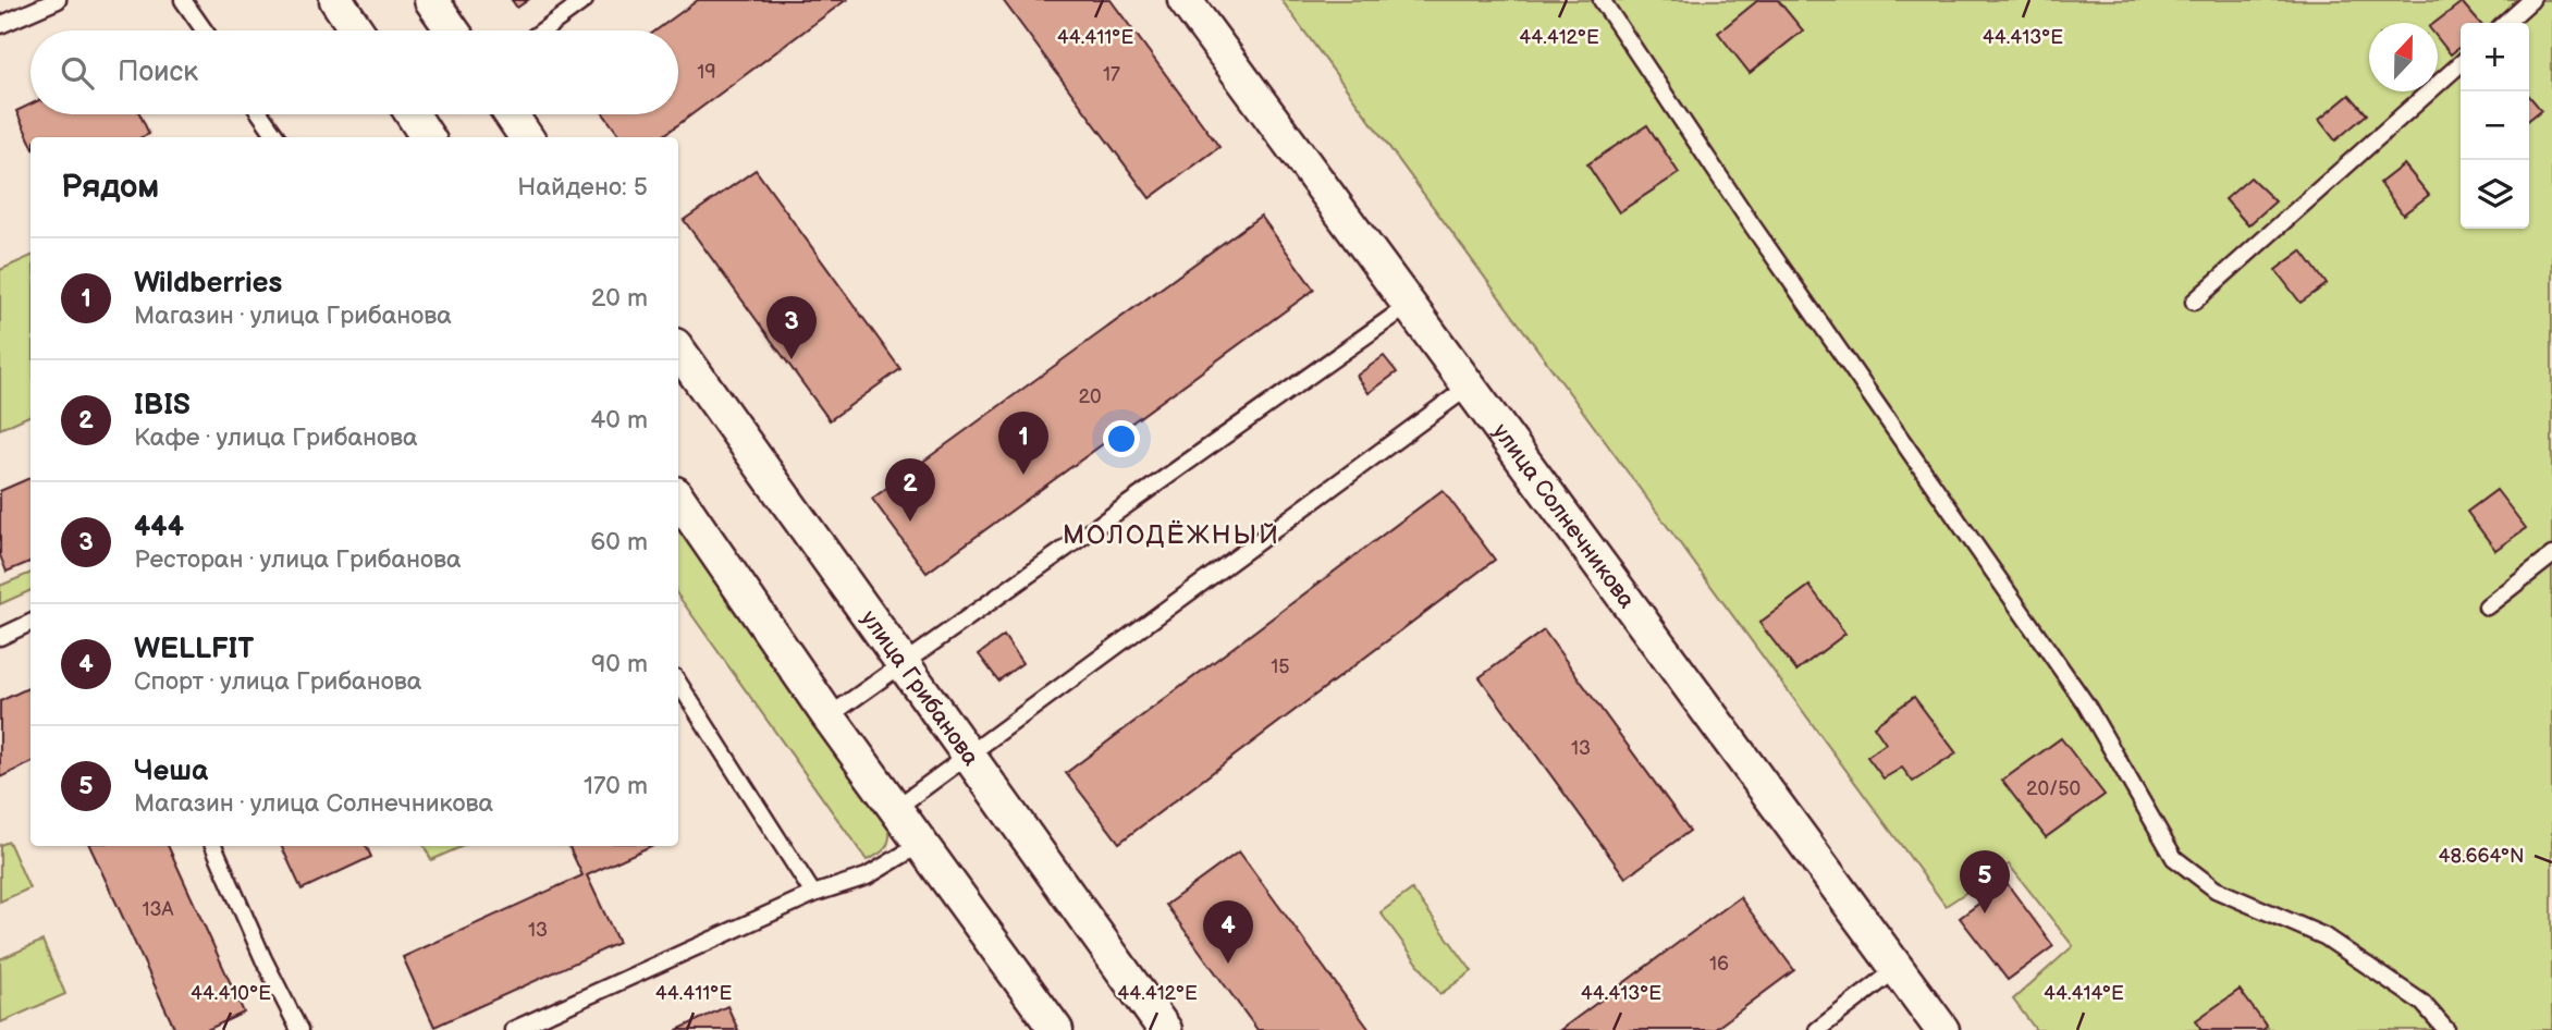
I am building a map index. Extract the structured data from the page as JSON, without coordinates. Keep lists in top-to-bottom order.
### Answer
{
  "streets": {
    "street": ["улица Солнечникова", "улица Грибанова"]
  },
  "districts": ["МОЛОДЁЖНЫЙ"],
  "house_numbers": [
    "19",
    "17",
    "20",
    "15",
    "13",
    "20/50",
    "13А",
    "13",
    "16"
  ],
  "north": "top",
  "page": {
    "map_buttons": ["+", "−"],
    "search": "Поиск",
    "heading": ["Рядом", "Найдено: 5"],
    "list": [
      {
        "mark": "1",
        "name": "Wildberries",
        "note": "Магазин · улица Грибанова",
        "value": "20 m"
      },
      {
        "mark": "2",
        "name": "IBIS",
        "note": "Кафе · улица Грибанова",
        "value": "40 m"
      },
      {
        "mark": "3",
        "name": "444",
        "note": "Ресторан · улица Грибанова",
        "value": "60 m"
      },
      {
        "mark": "4",
        "name": "WELLFIT",
        "note": "Спорт · улица Грибанова",
        "value": "90 m"
      },
      {
        "mark": "5",
        "name": "Чеша",
        "note": "Магазин · улица Солнечникова",
        "value": "170 m"
      }
    ],
    "pins": [
      "3",
      "1",
      "2",
      "5",
      "4"
    ]
  },
  "coordinates": [
    "44.411°E",
    "44.412°E",
    "44.413°E",
    "48.664°N",
    "44.410°E",
    "44.414°E"
  ]
}
